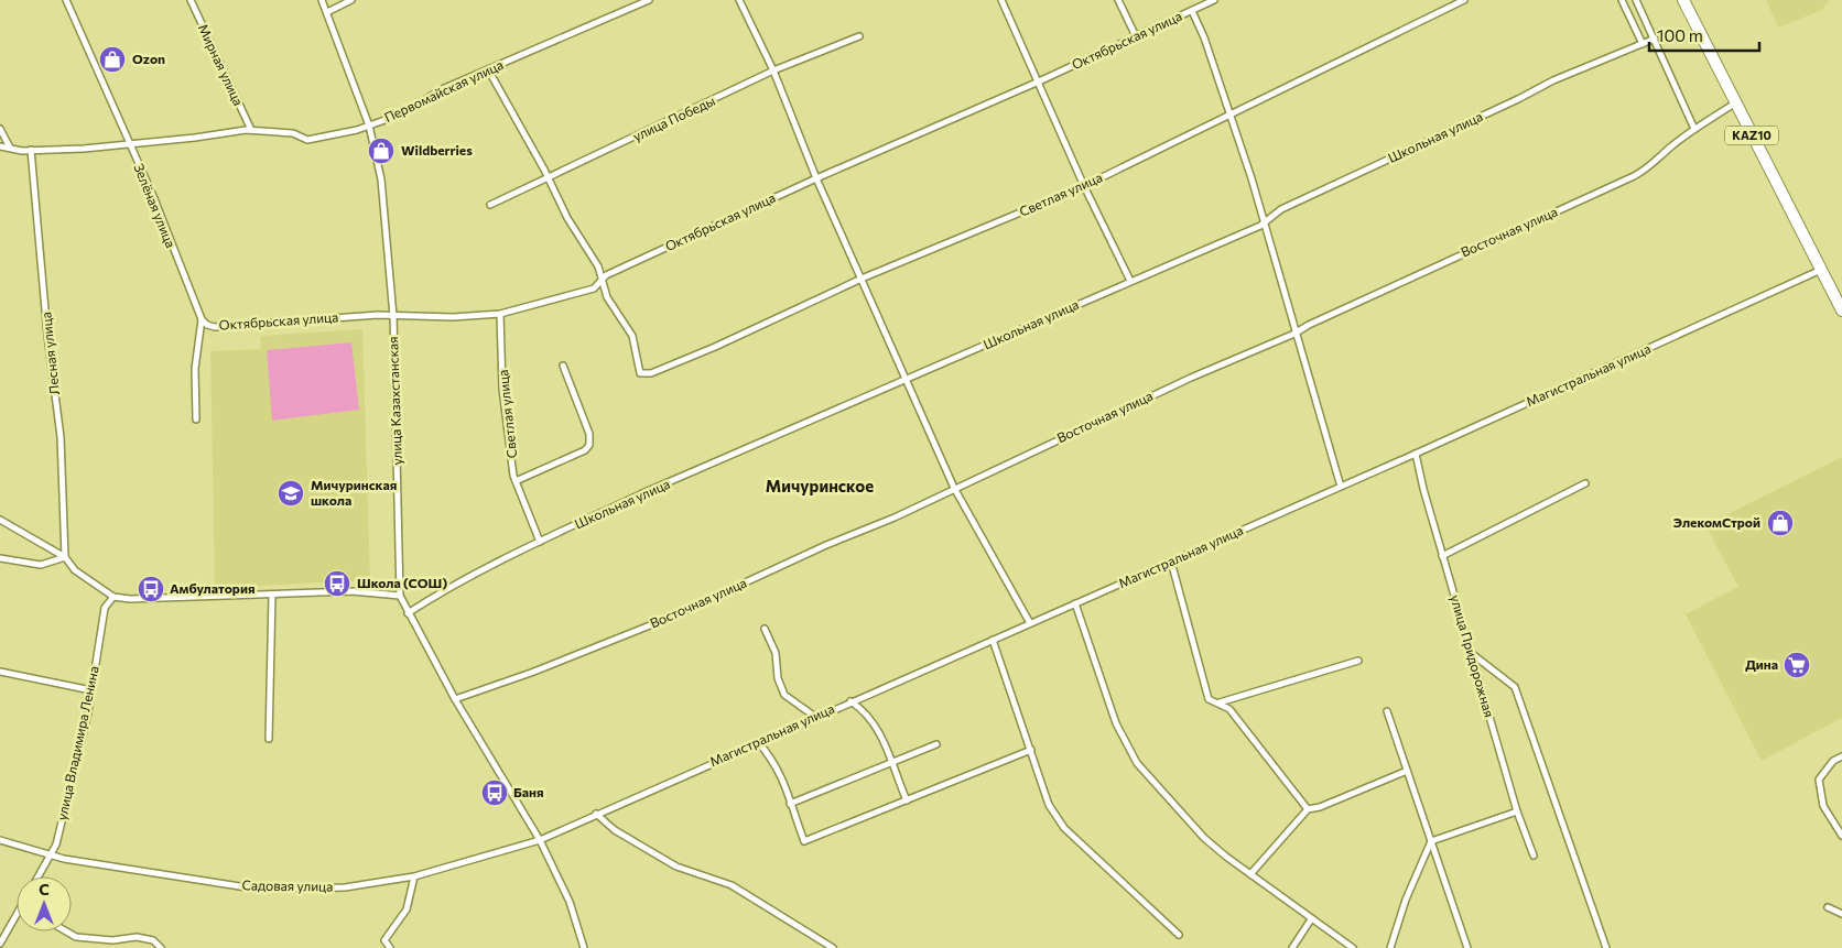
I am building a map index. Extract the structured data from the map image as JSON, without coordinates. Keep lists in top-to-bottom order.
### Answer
{
  "streets": {
    "highway": ["KAZ10"],
    "street": [
      "Октябрьская улица",
      "Мирная улица",
      "Первомайская улица",
      "улица Победы",
      "Школьная улица",
      "Светлая улица",
      "Зелёная улица",
      "Восточная улица",
      "Лесная улица",
      "Магистральная улица",
      "улица Казахстанская",
      "улица Придорожная",
      "улица Владимира Ленина",
      "Садовая улица"
    ]
  },
  "crossings": [
    ["Октябрьская улица", "Светлая улица"],
    ["Октябрьская улица", "Зелёная улица"],
    ["Октябрьская улица", "улица Казахстанская"],
    ["Мирная улица", "Первомайская улица"],
    ["Первомайская улица", "Зелёная улица"],
    ["Первомайская улица", "Лесная улица"],
    ["Первомайская улица", "улица Казахстанская"],
    ["KAZ10", "Восточная улица"],
    ["KAZ10", "Магистральная улица"],
    ["Школьная улица", "Светлая улица"],
    ["Школьная улица", "улица Казахстанская"],
    ["Восточная улица", "улица Казахстанская"],
    ["Магистральная улица", "улица Казахстанская"],
    ["Магистральная улица", "улица Придорожная"],
    ["Магистральная улица", "Садовая улица"],
    ["улица Казахстанская", "Садовая улица"],
    ["улица Владимира Ленина", "Садовая улица"]
  ],
  "districts": ["Мичуринское"],
  "places": {
    "shop": ["Ozon", "Wildberries", "ЭлекомСтрой"],
    "school or university": ["Мичуринская школа"],
    "bus stop": ["Школа (СОШ)", "Амбулатория", "Баня"],
    "supermarket": ["Дина"]
  },
  "scale_bar": "100 m",
  "north": "top"
}
